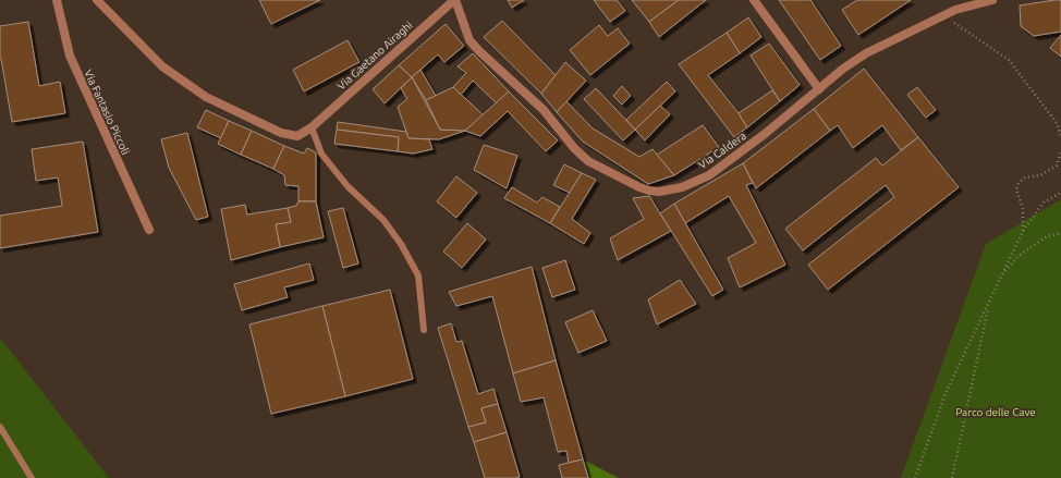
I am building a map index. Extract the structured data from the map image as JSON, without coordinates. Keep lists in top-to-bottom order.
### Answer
{
  "streets": {
    "street": ["Via Gaetano Airaghi", "Via Fantasio Piccoli", "Via Caldera"]
  },
  "crossings": [
    ["Via Gaetano Airaghi", "Via Caldera"]
  ],
  "parks": ["Parco delle Cave"]
}
